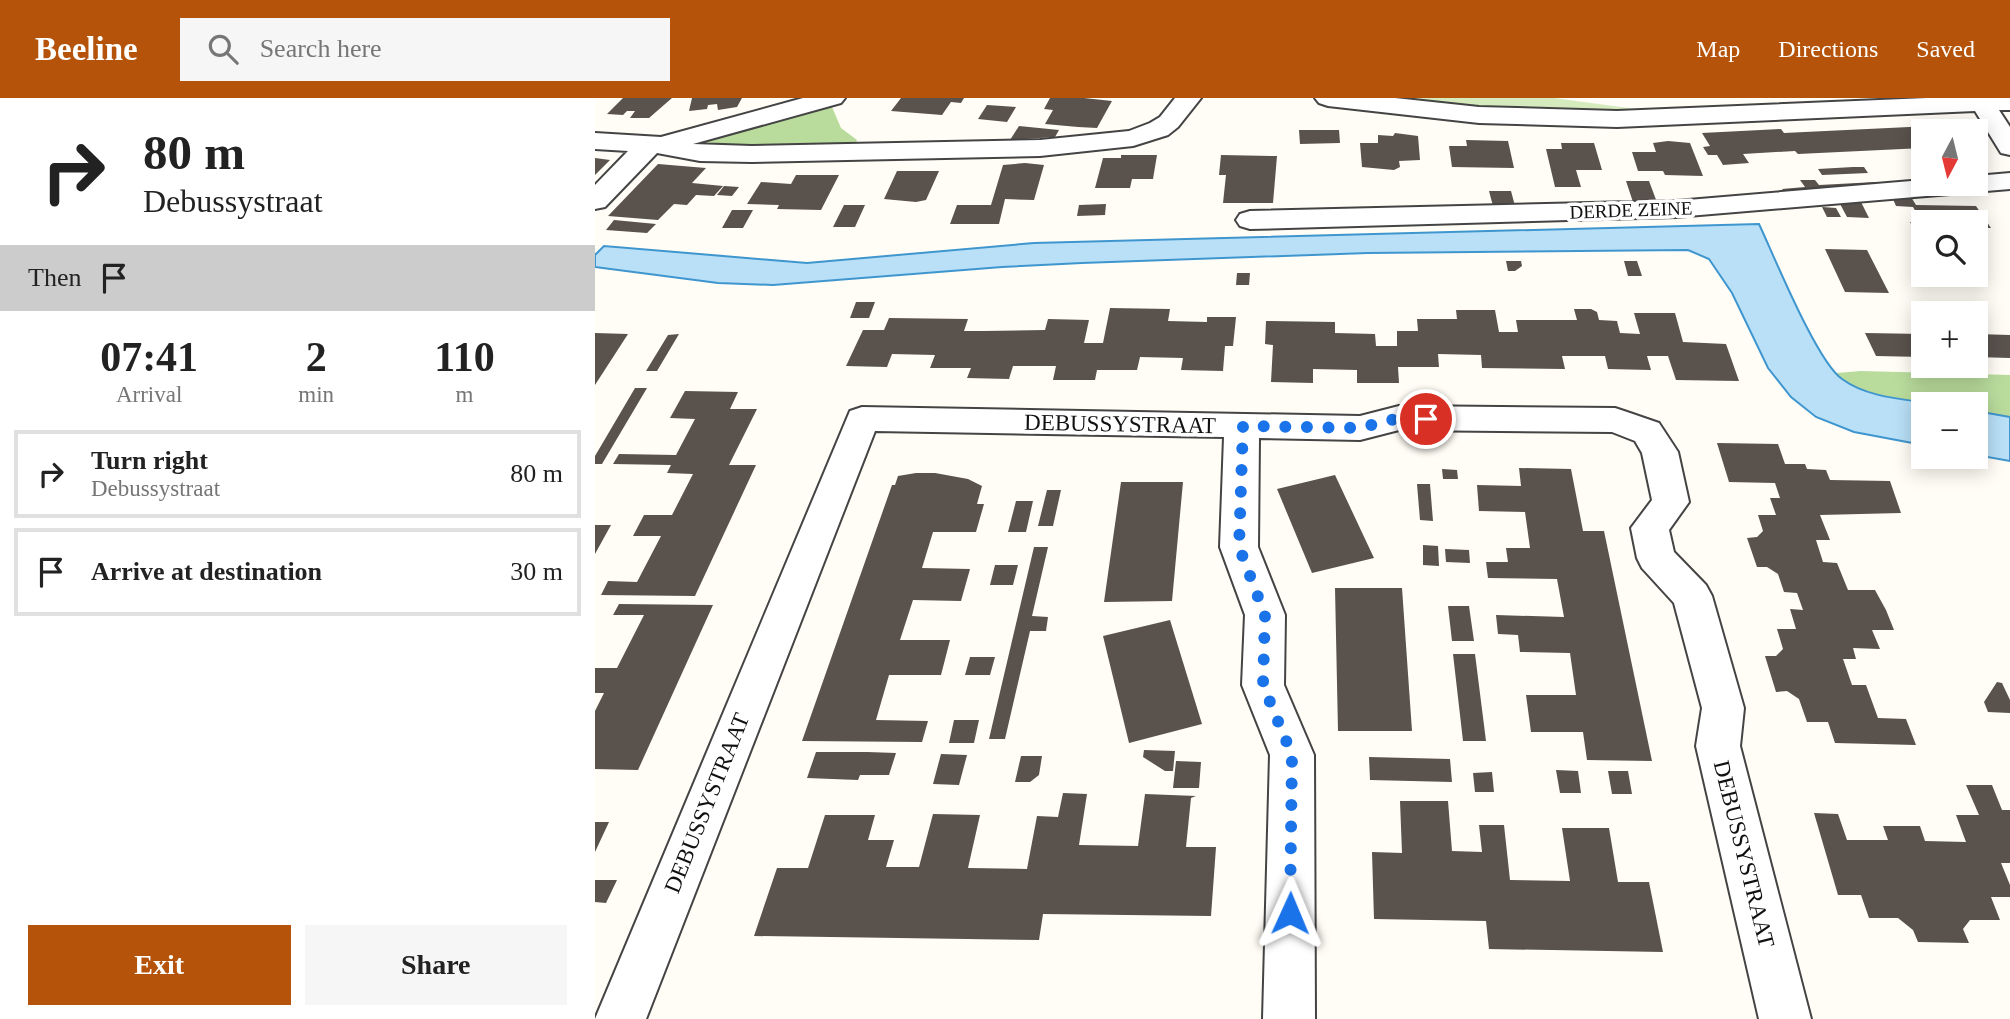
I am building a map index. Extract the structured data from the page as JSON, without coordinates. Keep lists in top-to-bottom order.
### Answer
{
  "streets": {
    "street": ["DERDE ZEINE", "DEBUSSYSTRAAT"]
  },
  "north": "bottom",
  "page": {
    "header": "Beeline",
    "search": "Search here",
    "nav": ["Map", "Directions", "Saved"],
    "turn": ["80 m", "Debussystraat"],
    "map_buttons": ["+", "−"],
    "then": "Then",
    "eta": [
      "07:41",
      "Arrival",
      "2",
      "min",
      "110",
      "m"
    ],
    "list": [
      {
        "name": "Turn right",
        "note": "Debussystraat",
        "value": "80 m"
      },
      {
        "name": "Arrive at destination",
        "value": "30 m"
      }
    ],
    "buttons": ["Exit", "Share"]
  }
}
